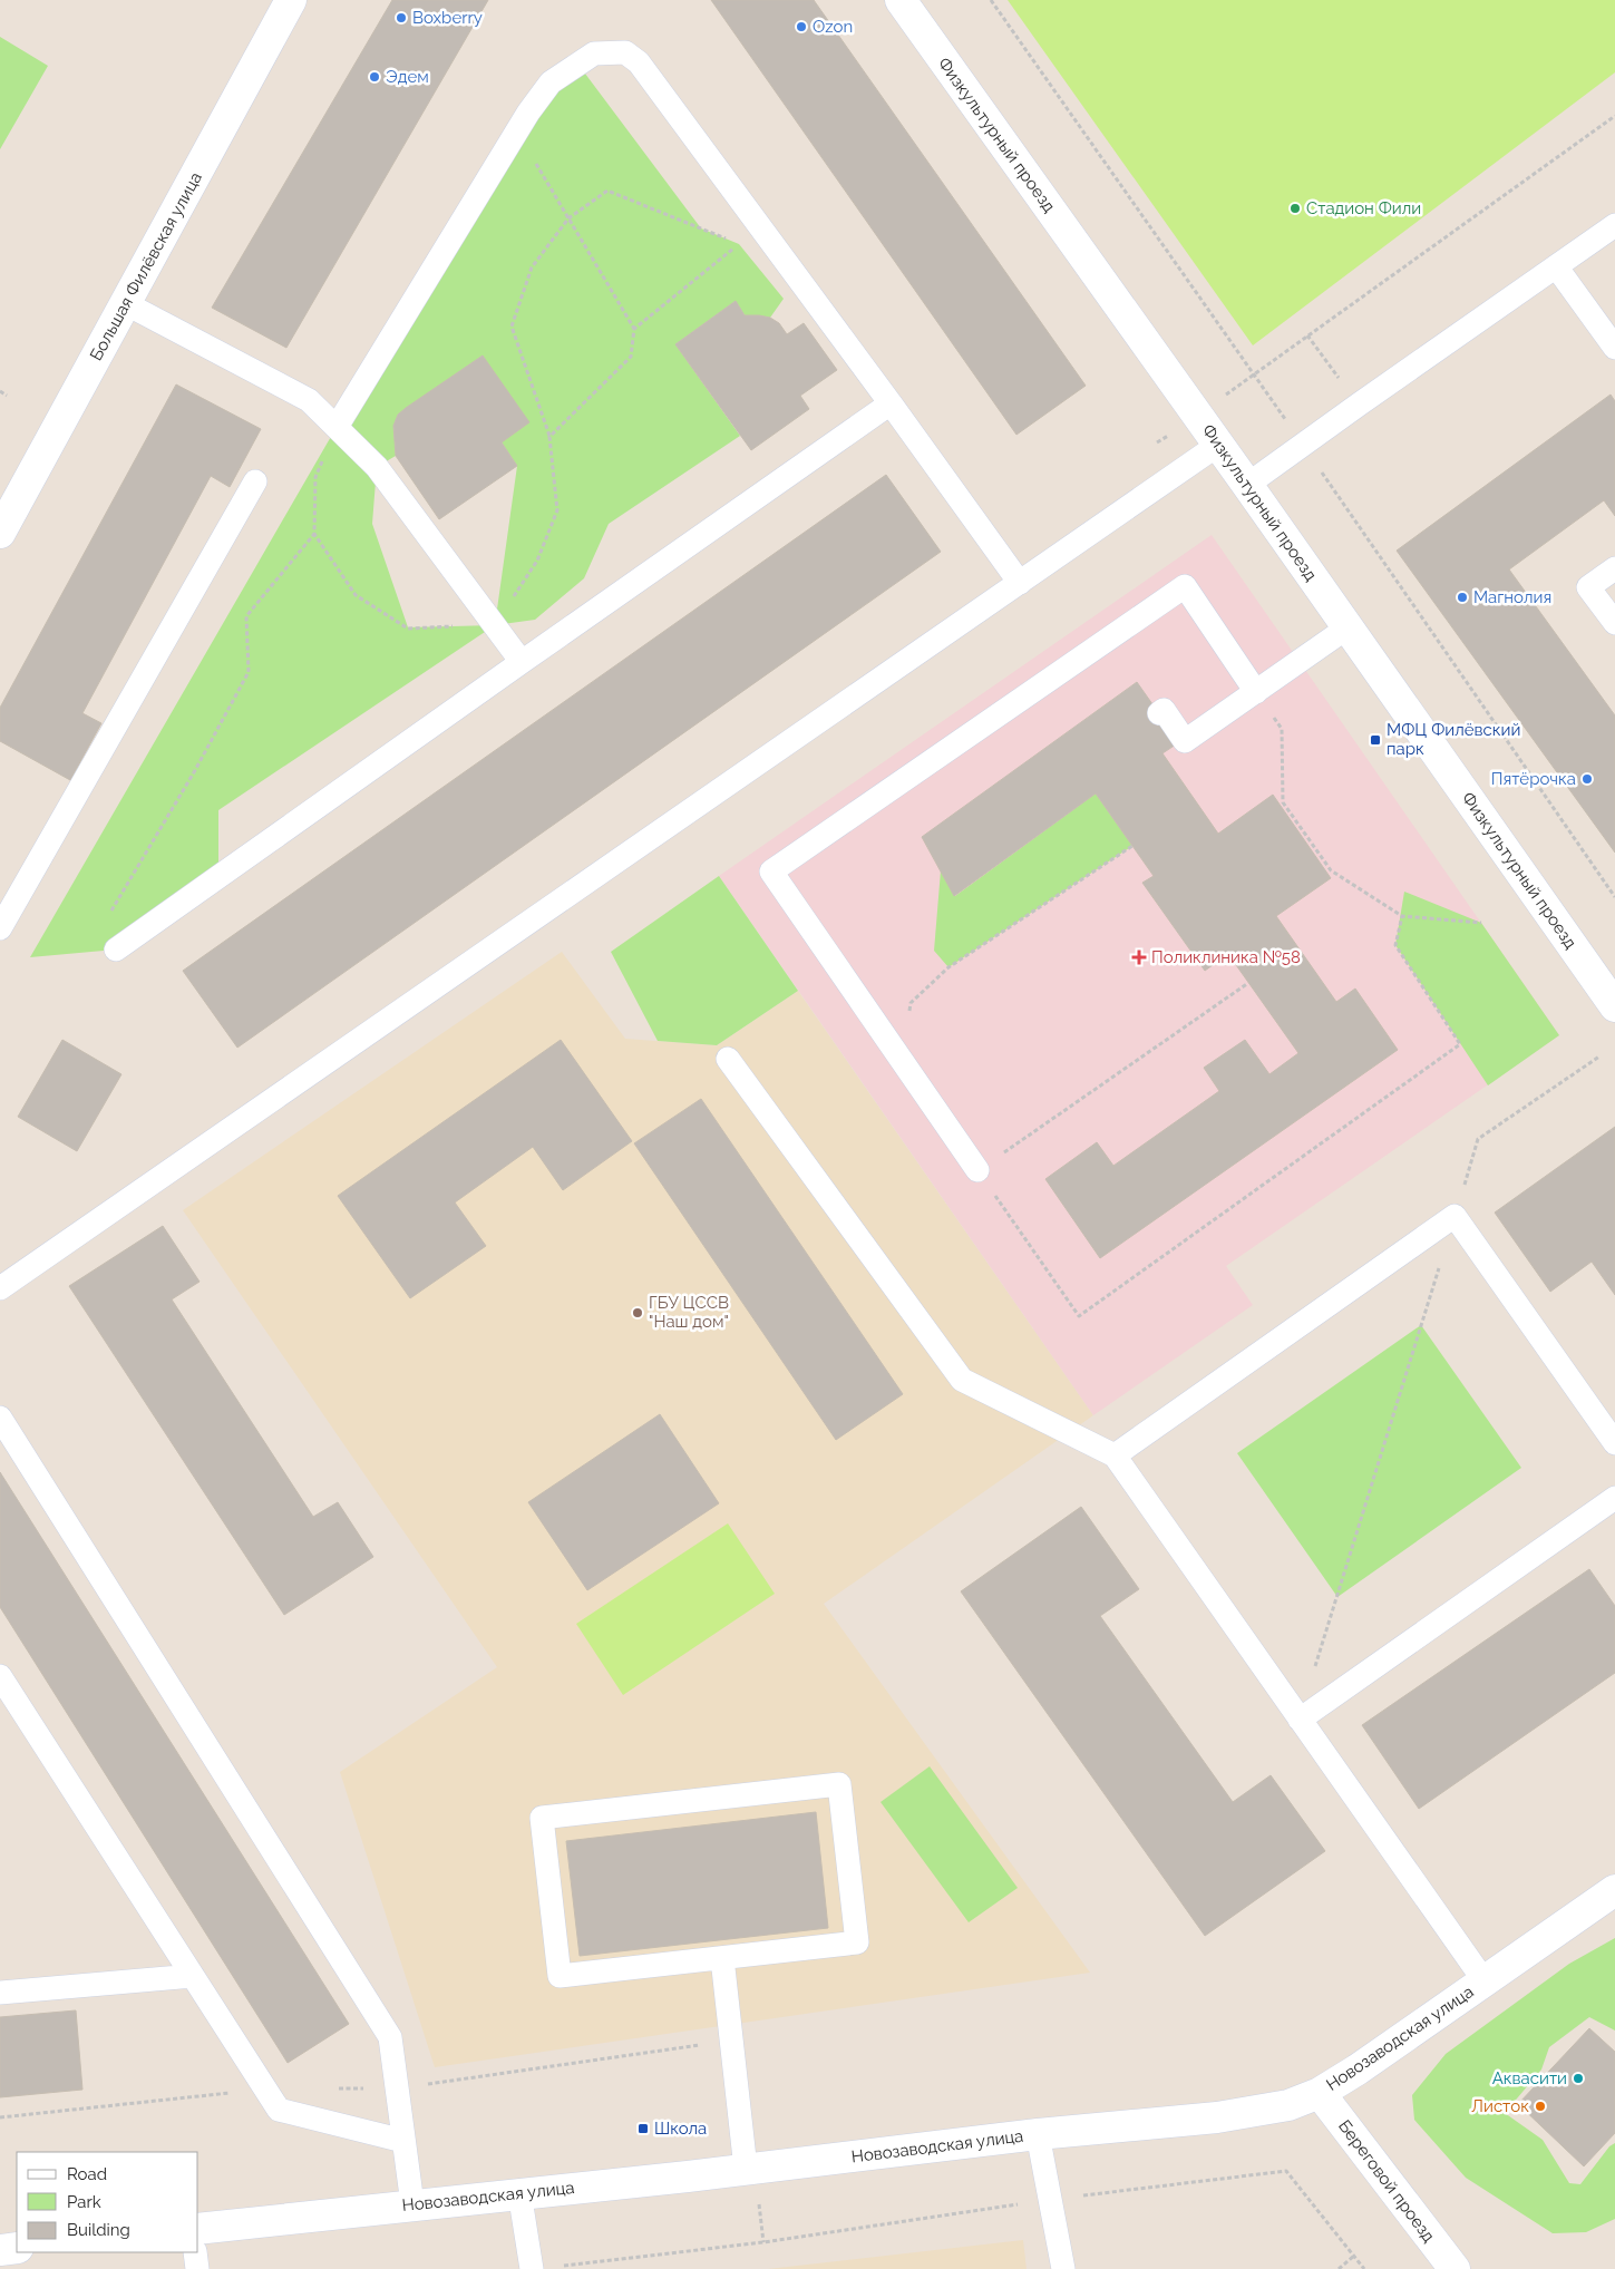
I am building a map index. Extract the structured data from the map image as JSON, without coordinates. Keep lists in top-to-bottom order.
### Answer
{
  "streets": {
    "street": [
      "Физкультурный проезд",
      "Большая Филёвская улица",
      "Новозаводская улица",
      "Береговой проезд"
    ]
  },
  "crossings": [
    ["Новозаводская улица", "Береговой проезд"]
  ],
  "places": {
    "other": [
      "Boxberry",
      "Ozon",
      "Эдем",
      "Стадион Фили",
      "Магнолия",
      "Пятёрочка",
      "ГБУ ЦССВ \"Наш дом\"",
      "Аквасити",
      "Листок"
    ],
    "transit": ["МФЦ Филёвский парк", "Школа"],
    "health": ["Поликлиника №58"]
  },
  "legend": ["Road", "Park", "Building"]
}
